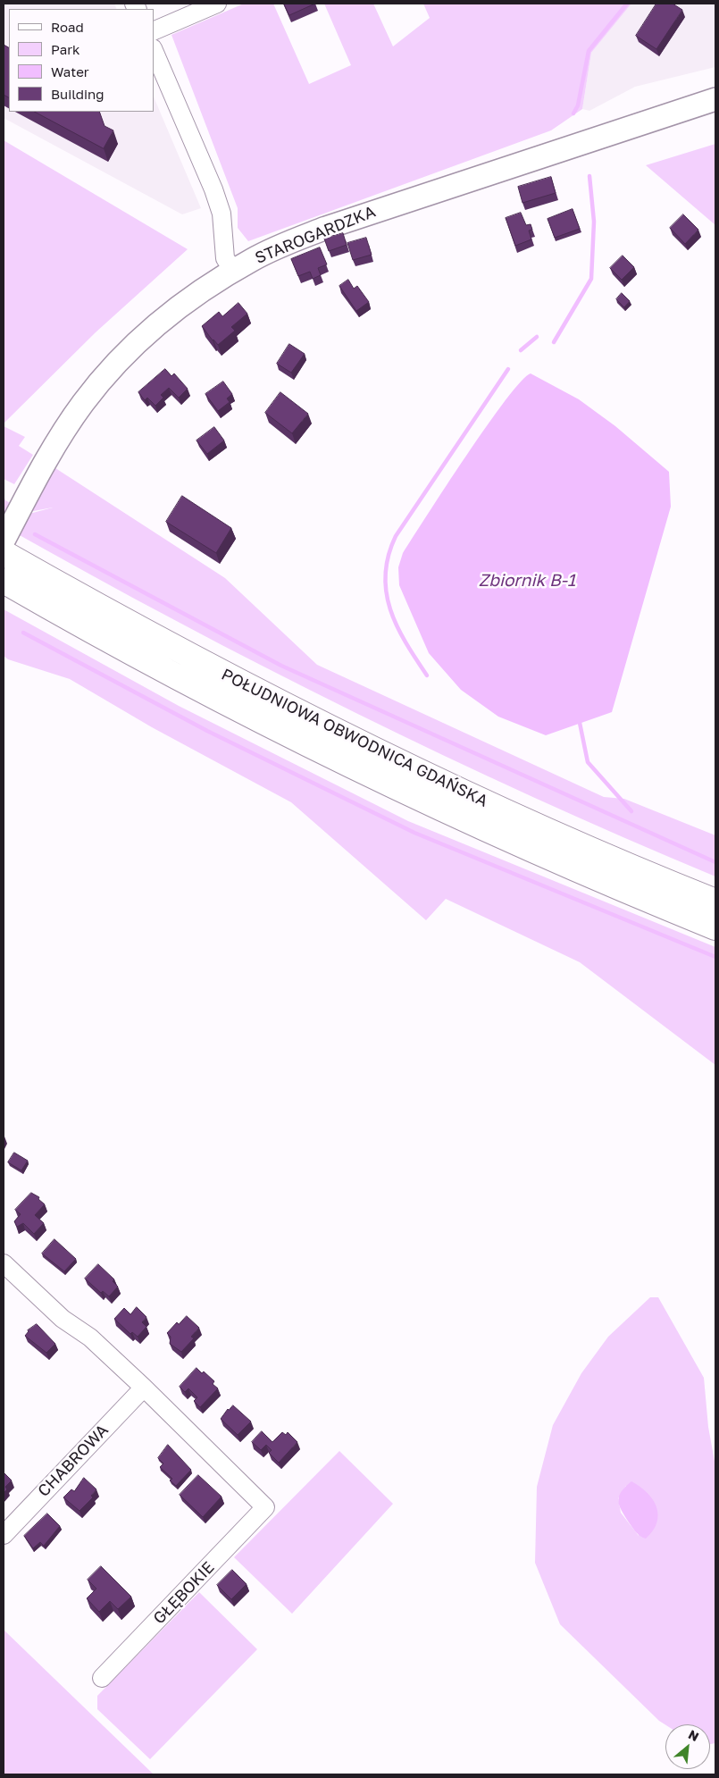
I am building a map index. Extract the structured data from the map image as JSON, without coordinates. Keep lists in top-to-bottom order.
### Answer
{
  "streets": {
    "highway": ["POŁUDNIOWA OBWODNICA GDAŃSKA"],
    "main road": ["STAROGARDZKA"],
    "street": ["CHABROWA", "GŁĘBOKIE"]
  },
  "crossings": [
    ["CHABROWA", "GŁĘBOKIE"]
  ],
  "water": ["Zbiornik B-1"],
  "legend": [
    "Road",
    "Park",
    "Water",
    "Building"
  ],
  "north": "top right"
}
